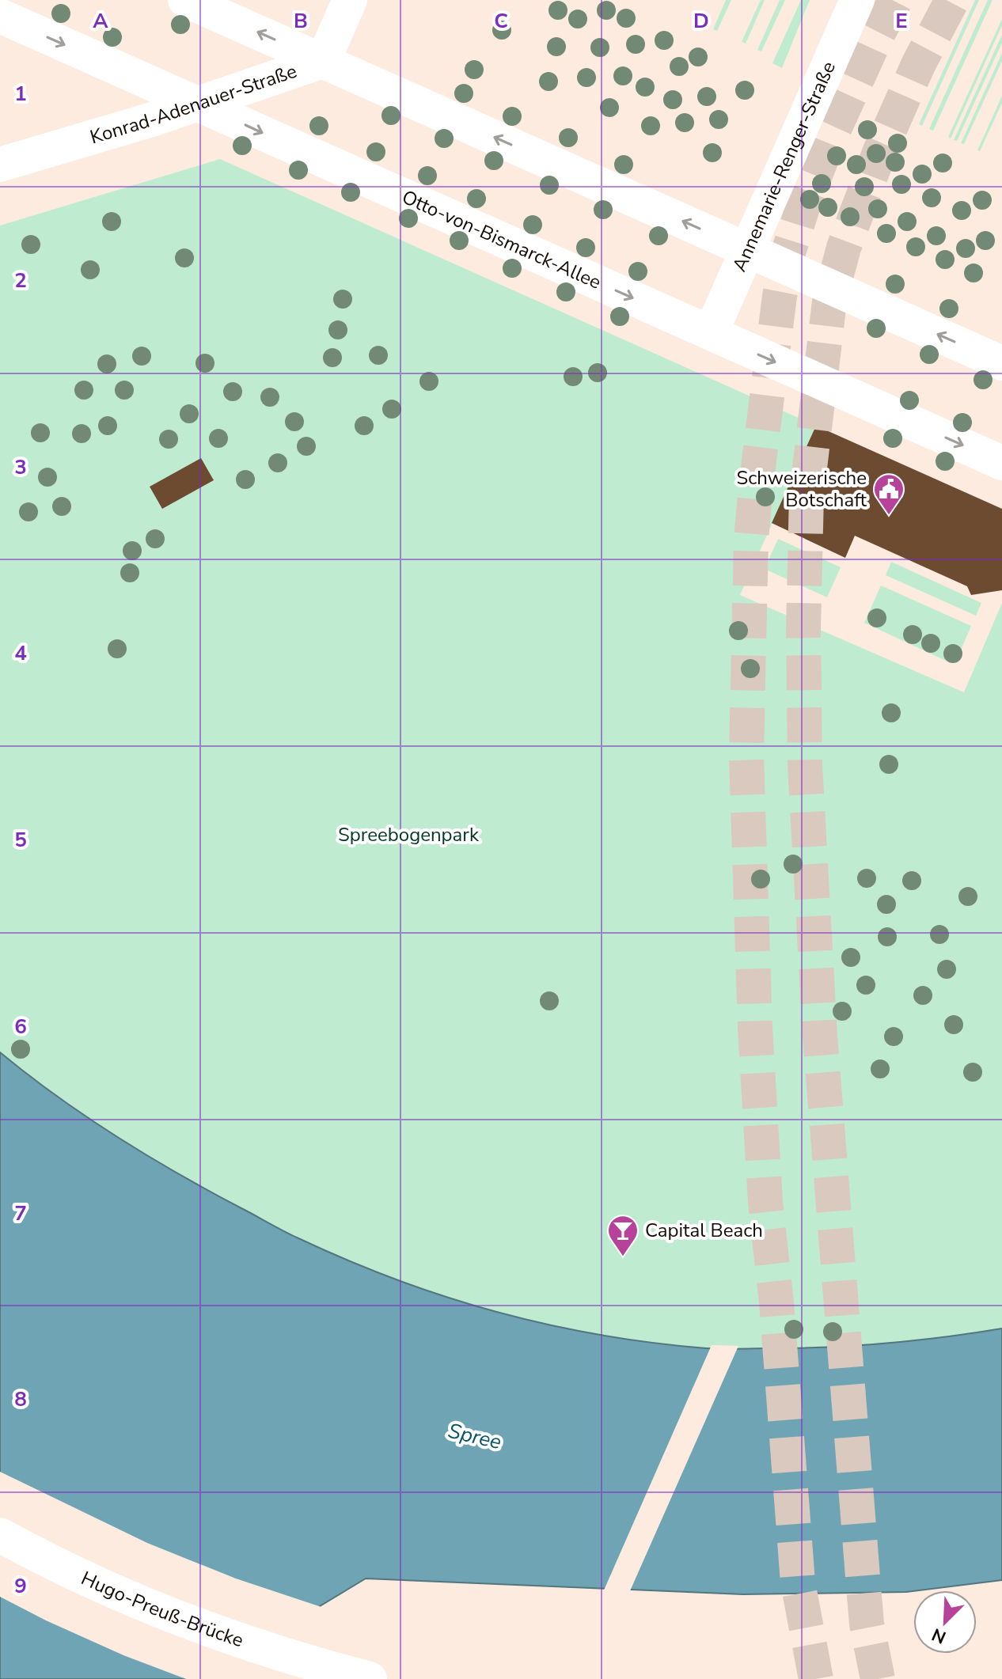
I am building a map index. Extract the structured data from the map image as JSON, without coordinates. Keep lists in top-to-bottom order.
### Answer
{
  "streets": {
    "street": [
      "Konrad-Adenauer-Straße",
      "Annemarie-Renger-Straße",
      "Otto-von-Bismarck-Allee",
      "Hugo-Preuß-Brücke"
    ]
  },
  "crossings": [
    ["Konrad-Adenauer-Straße", "Otto-von-Bismarck-Allee"],
    ["Annemarie-Renger-Straße", "Otto-von-Bismarck-Allee"]
  ],
  "water": ["Spree"],
  "parks": ["Spreebogenpark"],
  "places": {
    "public building": ["Schweizerische Botschaft"],
    "bar": ["Capital Beach"]
  },
  "north": "bottom left",
  "grid": {
    "columns": [
      "A",
      "B",
      "C",
      "D",
      "E"
    ],
    "rows": [
      "1",
      "2",
      "3",
      "4",
      "5",
      "6",
      "7",
      "8",
      "9"
    ]
  }
}
